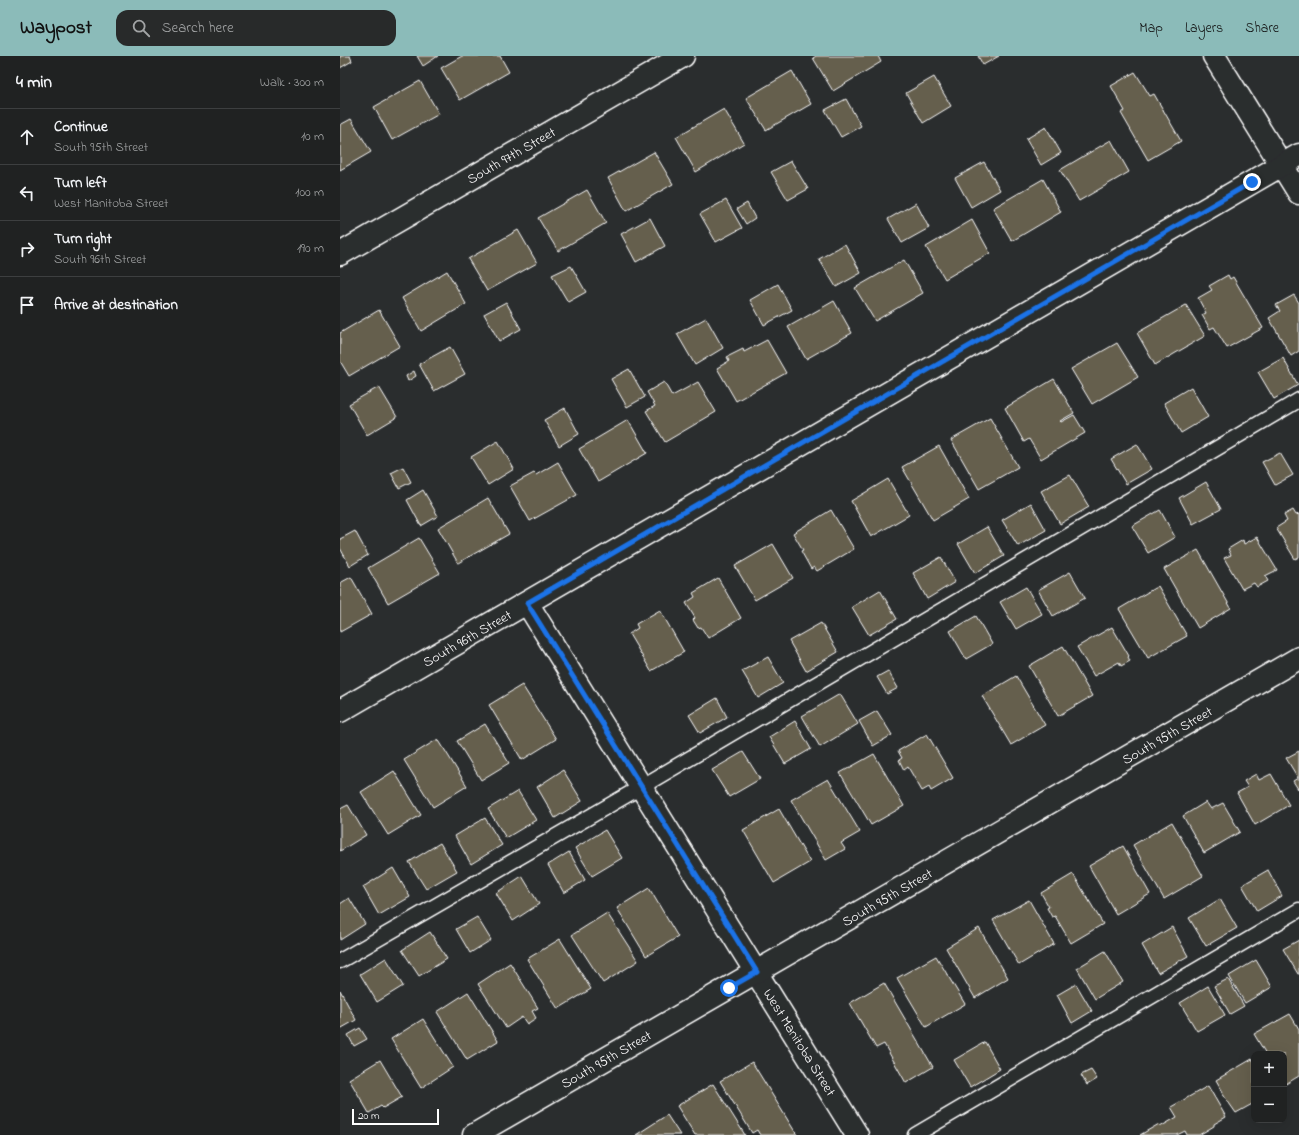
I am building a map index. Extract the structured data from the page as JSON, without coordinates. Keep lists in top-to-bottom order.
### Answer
{
  "streets": {
    "street": [
      "South 97th Street",
      "South 96th Street",
      "South 95th Street",
      "West Manitoba Street"
    ]
  },
  "crossings": [
    ["South 96th Street", "West Manitoba Street"],
    ["South 95th Street", "West Manitoba Street"]
  ],
  "scale_bar": "20 m",
  "page": {
    "header": "Waypost",
    "search": "Search here",
    "nav": ["Map", "Layers", "Share"],
    "heading": ["4 min", "Walk · 300 m"],
    "list": [
      ["Continue", "South 95th Street", "10 m"],
      ["Turn left", "West Manitoba Street", "100 m"],
      ["Turn right", "South 96th Street", "190 m"],
      "Arrive at destination"
    ],
    "map_buttons": ["+", "−"],
    "scale": "20 m"
  }
}
